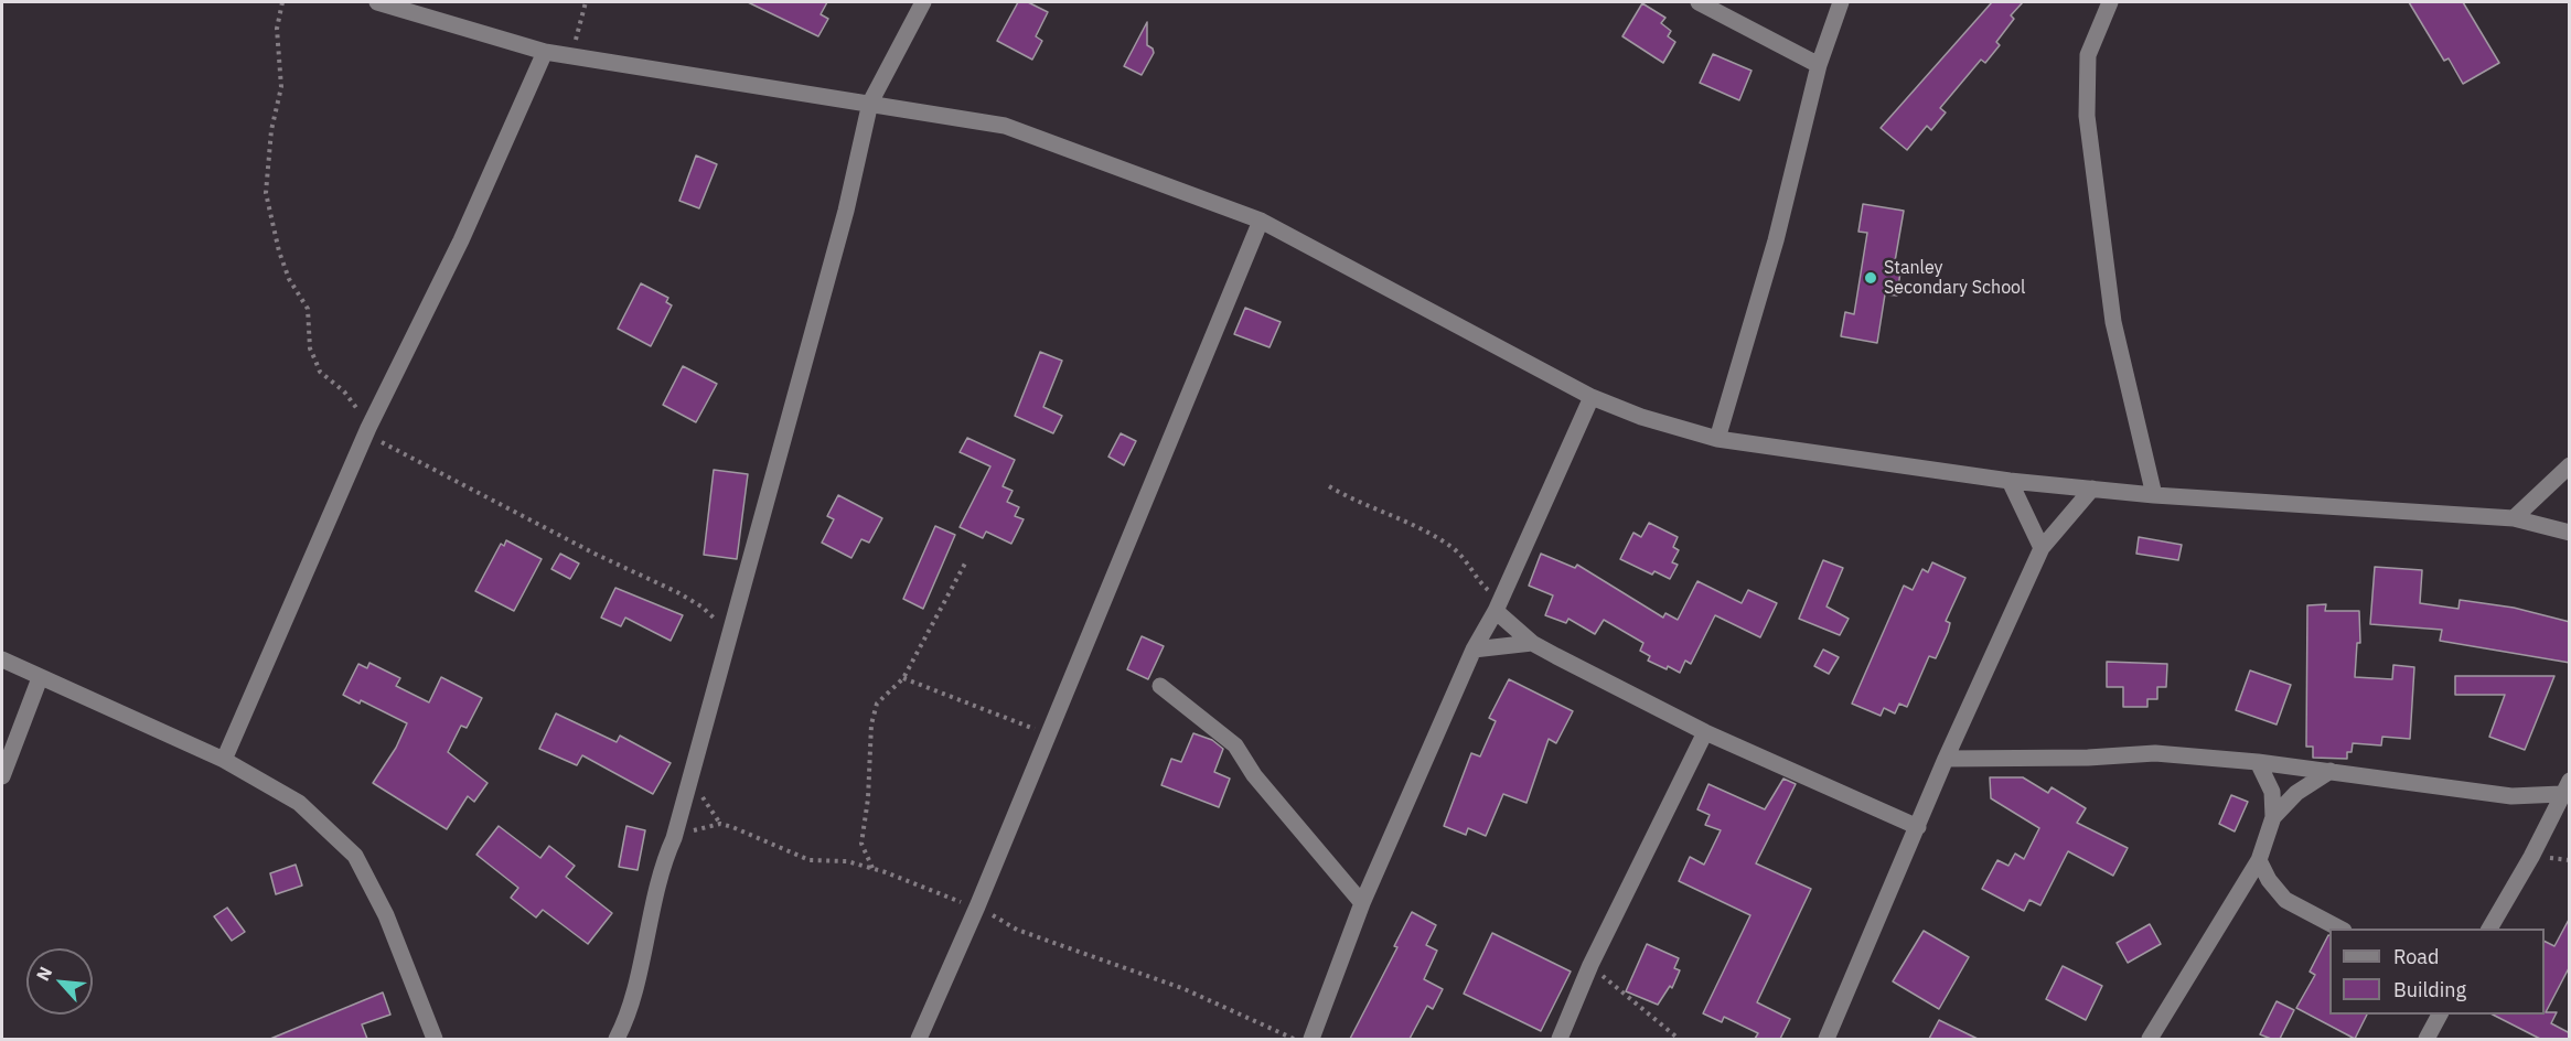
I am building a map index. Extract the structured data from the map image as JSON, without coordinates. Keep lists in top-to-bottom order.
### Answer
{
  "places": ["Stanley Secondary School"],
  "legend": ["Road", "Building"],
  "north": "top left"
}
